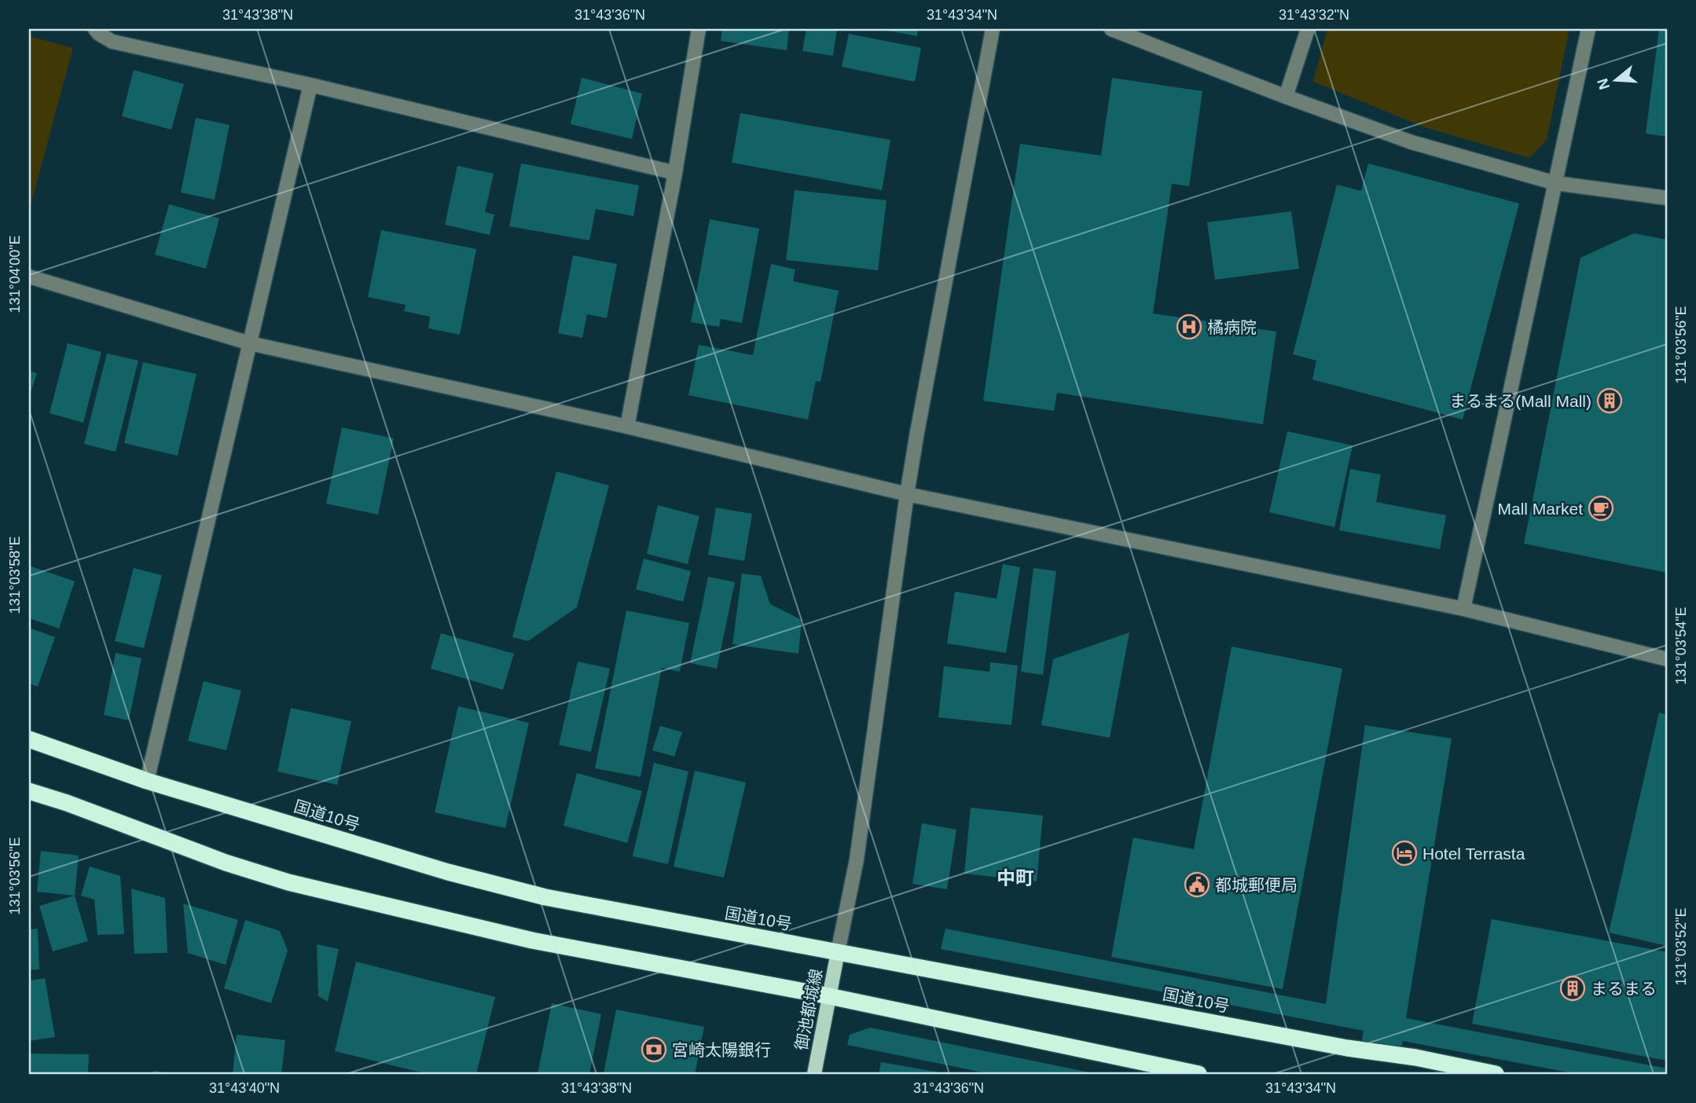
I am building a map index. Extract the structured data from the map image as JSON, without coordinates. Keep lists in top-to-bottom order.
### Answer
{
  "streets": {
    "highway": ["国道10号"],
    "main road": ["御池都城線"]
  },
  "crossings": [
    ["国道10号", "御池都城線"]
  ],
  "districts": ["中町"],
  "places": {
    "hospital": ["橘病院"],
    "building": ["まるまる(Mall Mall)", "まるまる"],
    "cafe": ["Mall Market"],
    "hotel": ["Hotel Terrasta"],
    "public building": ["都城郵便局"],
    "bank": ["宮崎太陽銀行"]
  },
  "north": "left",
  "coordinates": [
    "31°43'38\"N",
    "31°43'36\"N",
    "31°43'34\"N",
    "31°43'32\"N",
    "131°04'00\"E",
    "131°03'56\"E",
    "131°03'58\"E",
    "131°03'54\"E",
    "131°03'52\"E",
    "31°43'40\"N"
  ]
}
